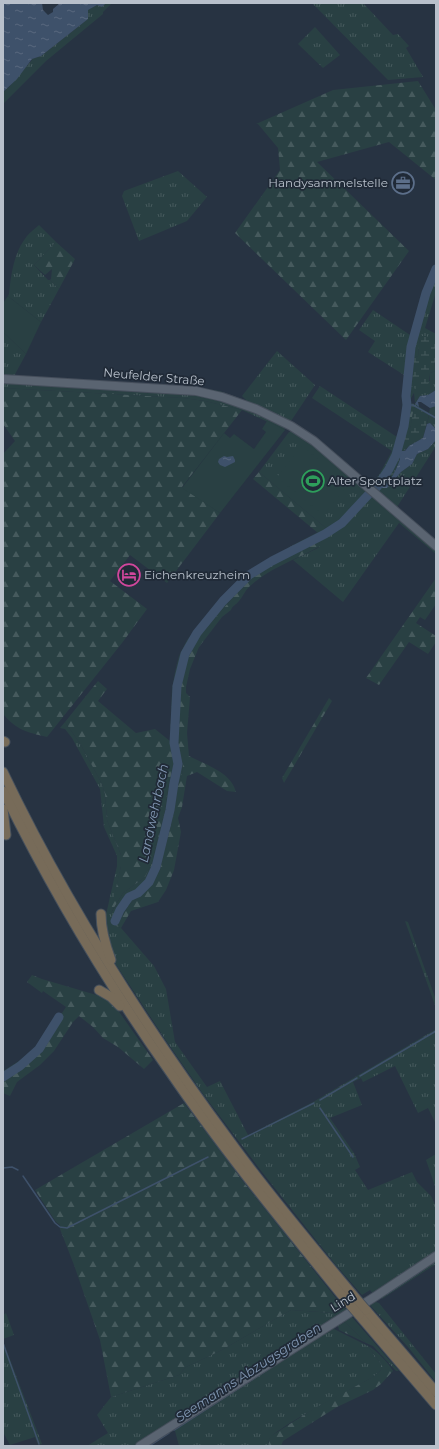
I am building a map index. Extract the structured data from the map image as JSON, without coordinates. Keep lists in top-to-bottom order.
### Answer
{
  "streets": {
    "main road": ["Neufelder Straße", "Lind"]
  },
  "water": ["Landwehrbach", "Seemanns Abzugsgraben"],
  "places": {
    "office": ["Handysammelstelle"],
    "sports": ["Alter Sportplatz"],
    "hotel": ["Eichenkreuzheim"]
  }
}
